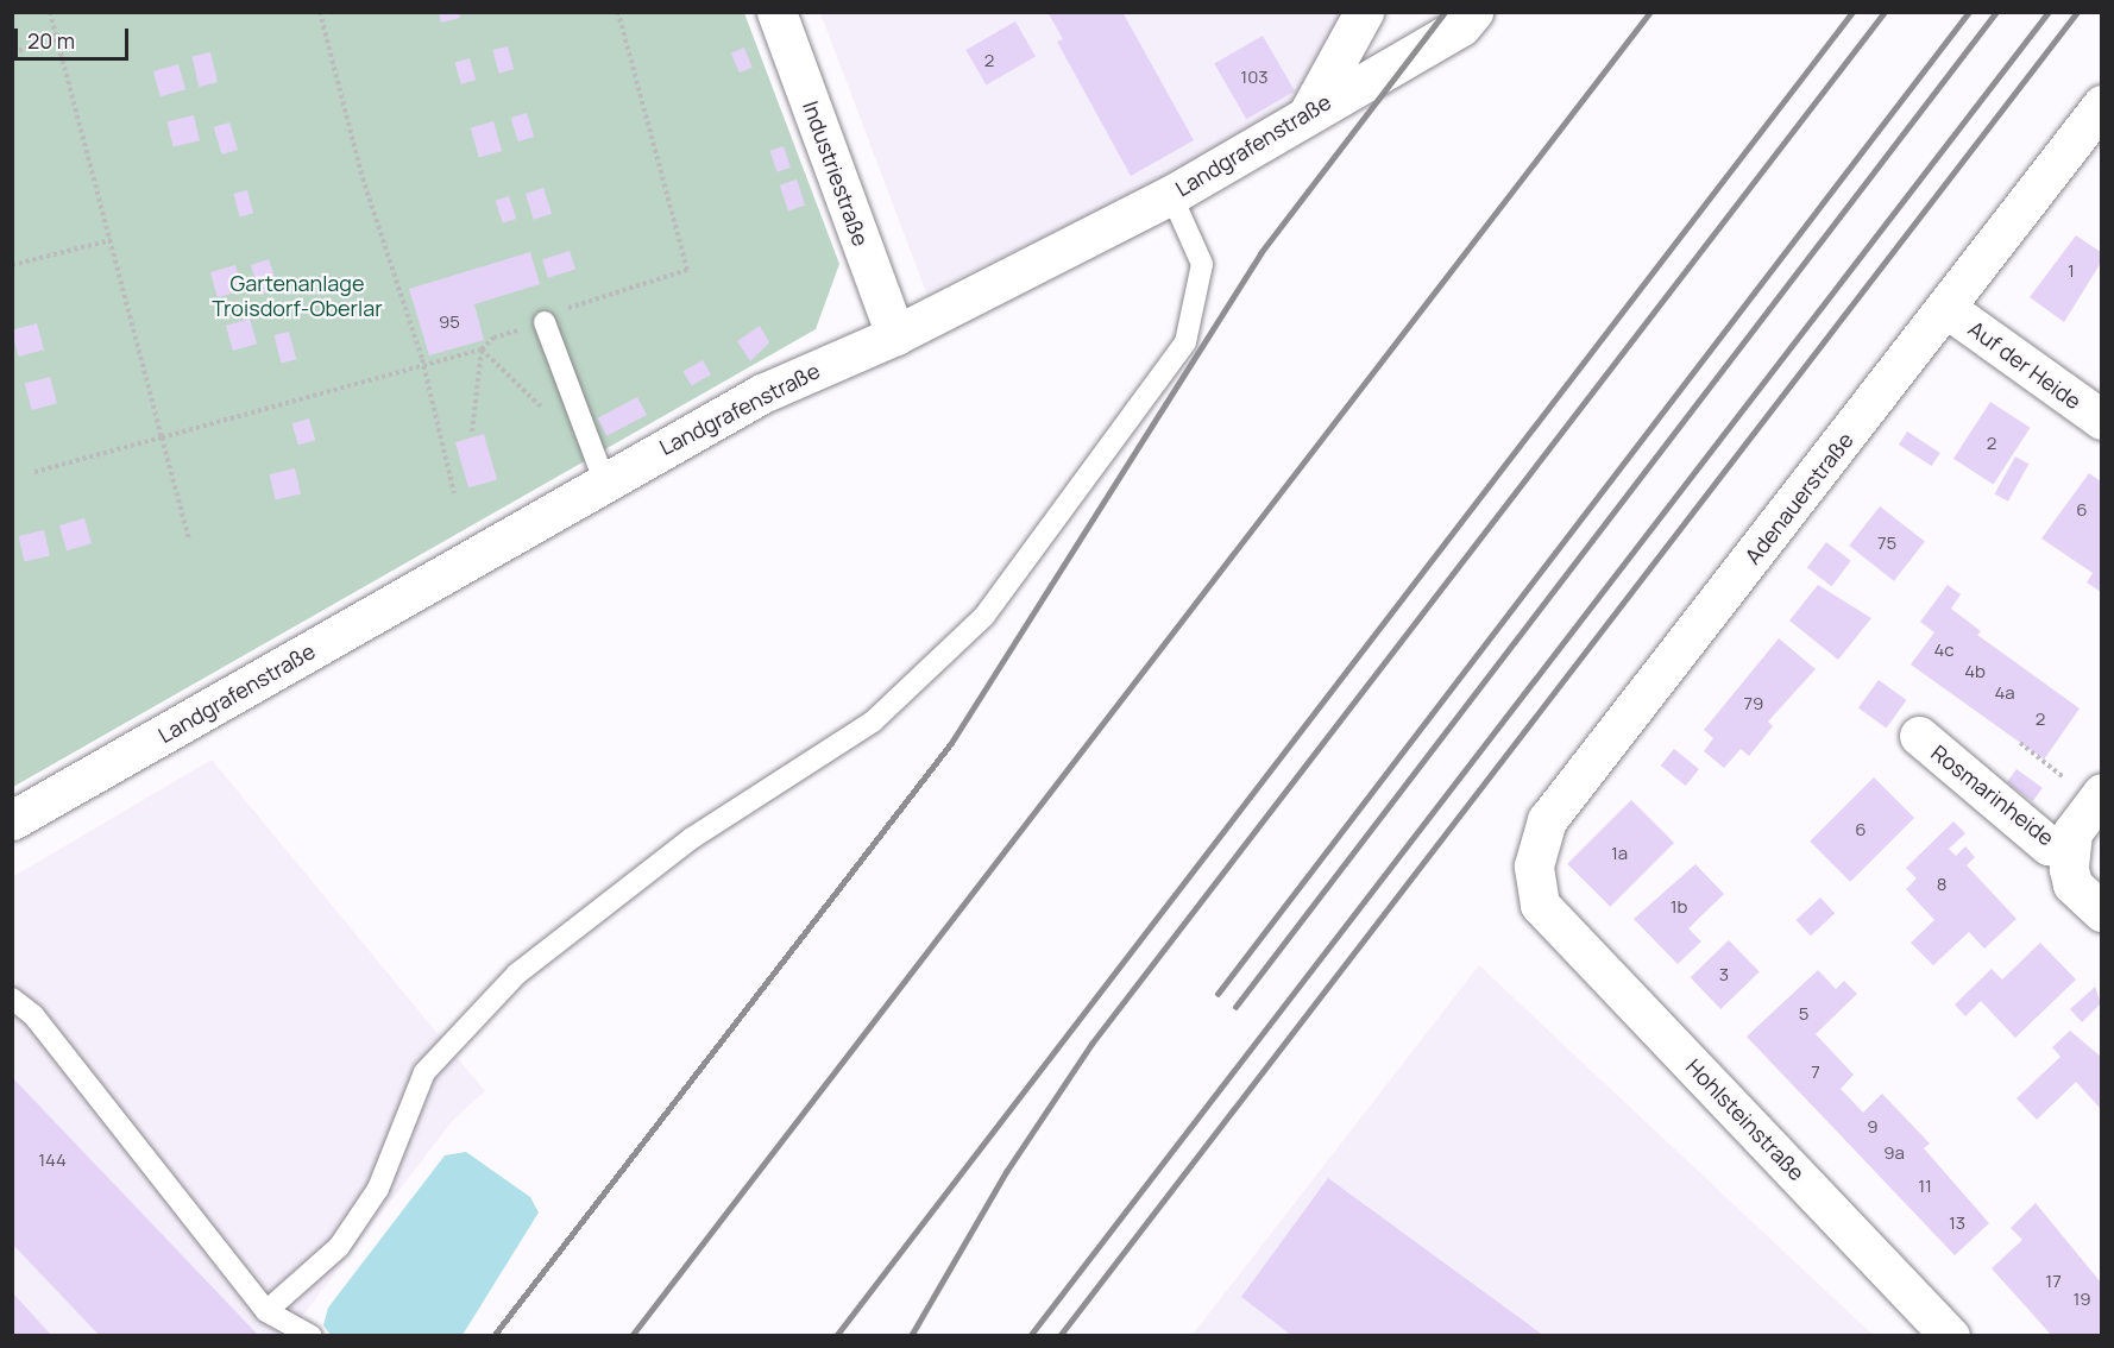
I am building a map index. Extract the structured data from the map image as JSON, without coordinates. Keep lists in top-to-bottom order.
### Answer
{
  "streets": {
    "street": [
      "Landgrafenstraße",
      "Industriestraße",
      "Auf der Heide",
      "Adenauerstraße",
      "Rosmarinheide",
      "Hohlsteinstraße"
    ]
  },
  "crossings": [
    ["Landgrafenstraße", "Industriestraße"],
    ["Auf der Heide", "Adenauerstraße"],
    ["Adenauerstraße", "Hohlsteinstraße"]
  ],
  "parks": ["Gartenanlage Troisdorf-Oberlar"],
  "house_numbers": [
    "2",
    "103",
    "1",
    "95",
    "2",
    "6",
    "75",
    "4c",
    "4b",
    "4a",
    "79",
    "2",
    "6",
    "1a",
    "8",
    "1b",
    "3",
    "5",
    "7",
    "9",
    "9a",
    "144",
    "11",
    "13",
    "17",
    "19"
  ],
  "scale_bar": "20 m"
}
